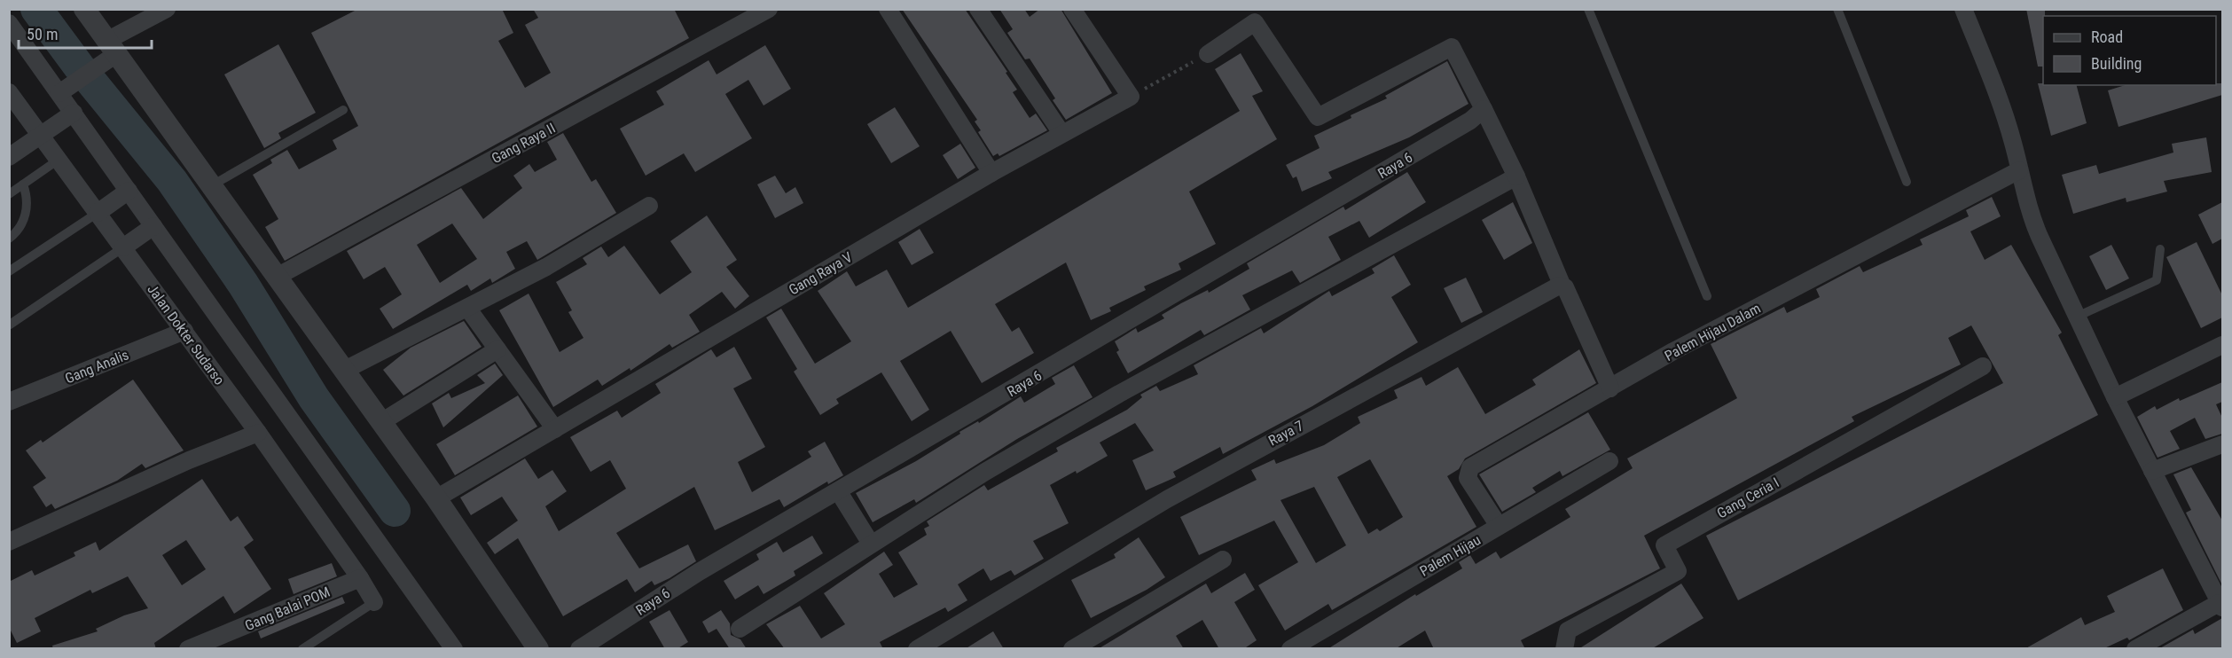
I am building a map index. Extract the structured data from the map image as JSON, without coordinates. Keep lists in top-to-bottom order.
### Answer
{
  "streets": {
    "street": [
      "Gang Raya II",
      "Raya 6",
      "Gang Raya V",
      "Palem Hijau Dalam",
      "Jalan Dokter Sudarso",
      "Gang Analis",
      "Raya 7",
      "Gang Ceria I",
      "Palem Hijau",
      "Gang Balai POM"
    ]
  },
  "crossings": [
    ["Palem Hijau Dalam", "Palem Hijau"],
    ["Jalan Dokter Sudarso", "Gang Analis"],
    ["Jalan Dokter Sudarso", "Gang Balai POM"]
  ],
  "legend": ["Road", "Building"],
  "scale_bar": "50 m"
}
